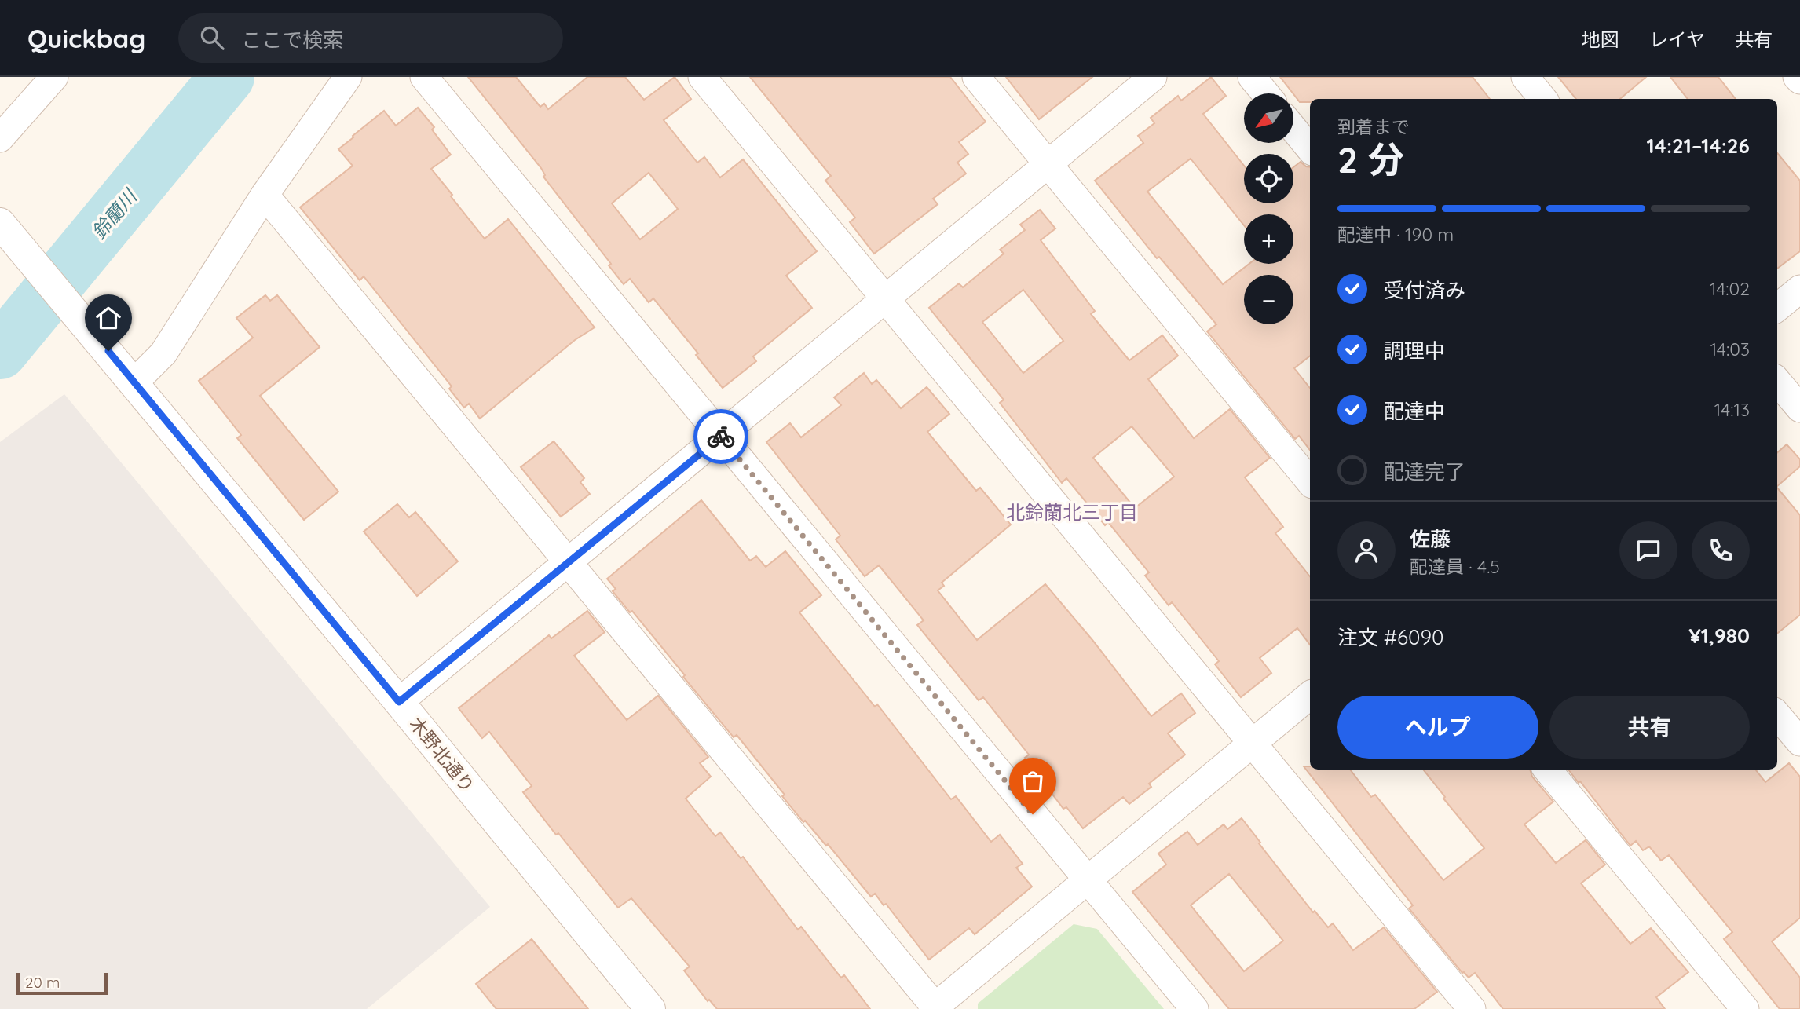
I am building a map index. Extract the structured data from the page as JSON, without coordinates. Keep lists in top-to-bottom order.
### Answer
{
  "streets": {
    "street": ["木野北通り"]
  },
  "districts": ["北鈴蘭北三丁目"],
  "water": ["鈴蘭川"],
  "scale_bar": "20 m",
  "north": "bottom left",
  "page": {
    "header": "Quickbag",
    "search": "ここで検索",
    "nav": ["地図", "レイヤ", "共有"],
    "map_buttons": ["+", "−"],
    "heading": ["2 分", "到着まで", "14:21–14:26"],
    "panel": [
      "佐藤",
      "配達員 · 4.5",
      "注文 #6090",
      "¥1,980"
    ],
    "bar": "配達中 · 190 m",
    "list": [
      ["受付済み", "14:02"],
      ["調理中", "14:03"],
      ["配達中", "14:13"],
      "配達完了"
    ],
    "buttons": ["ヘルプ", "共有"],
    "scale": "20 m"
  }
}
